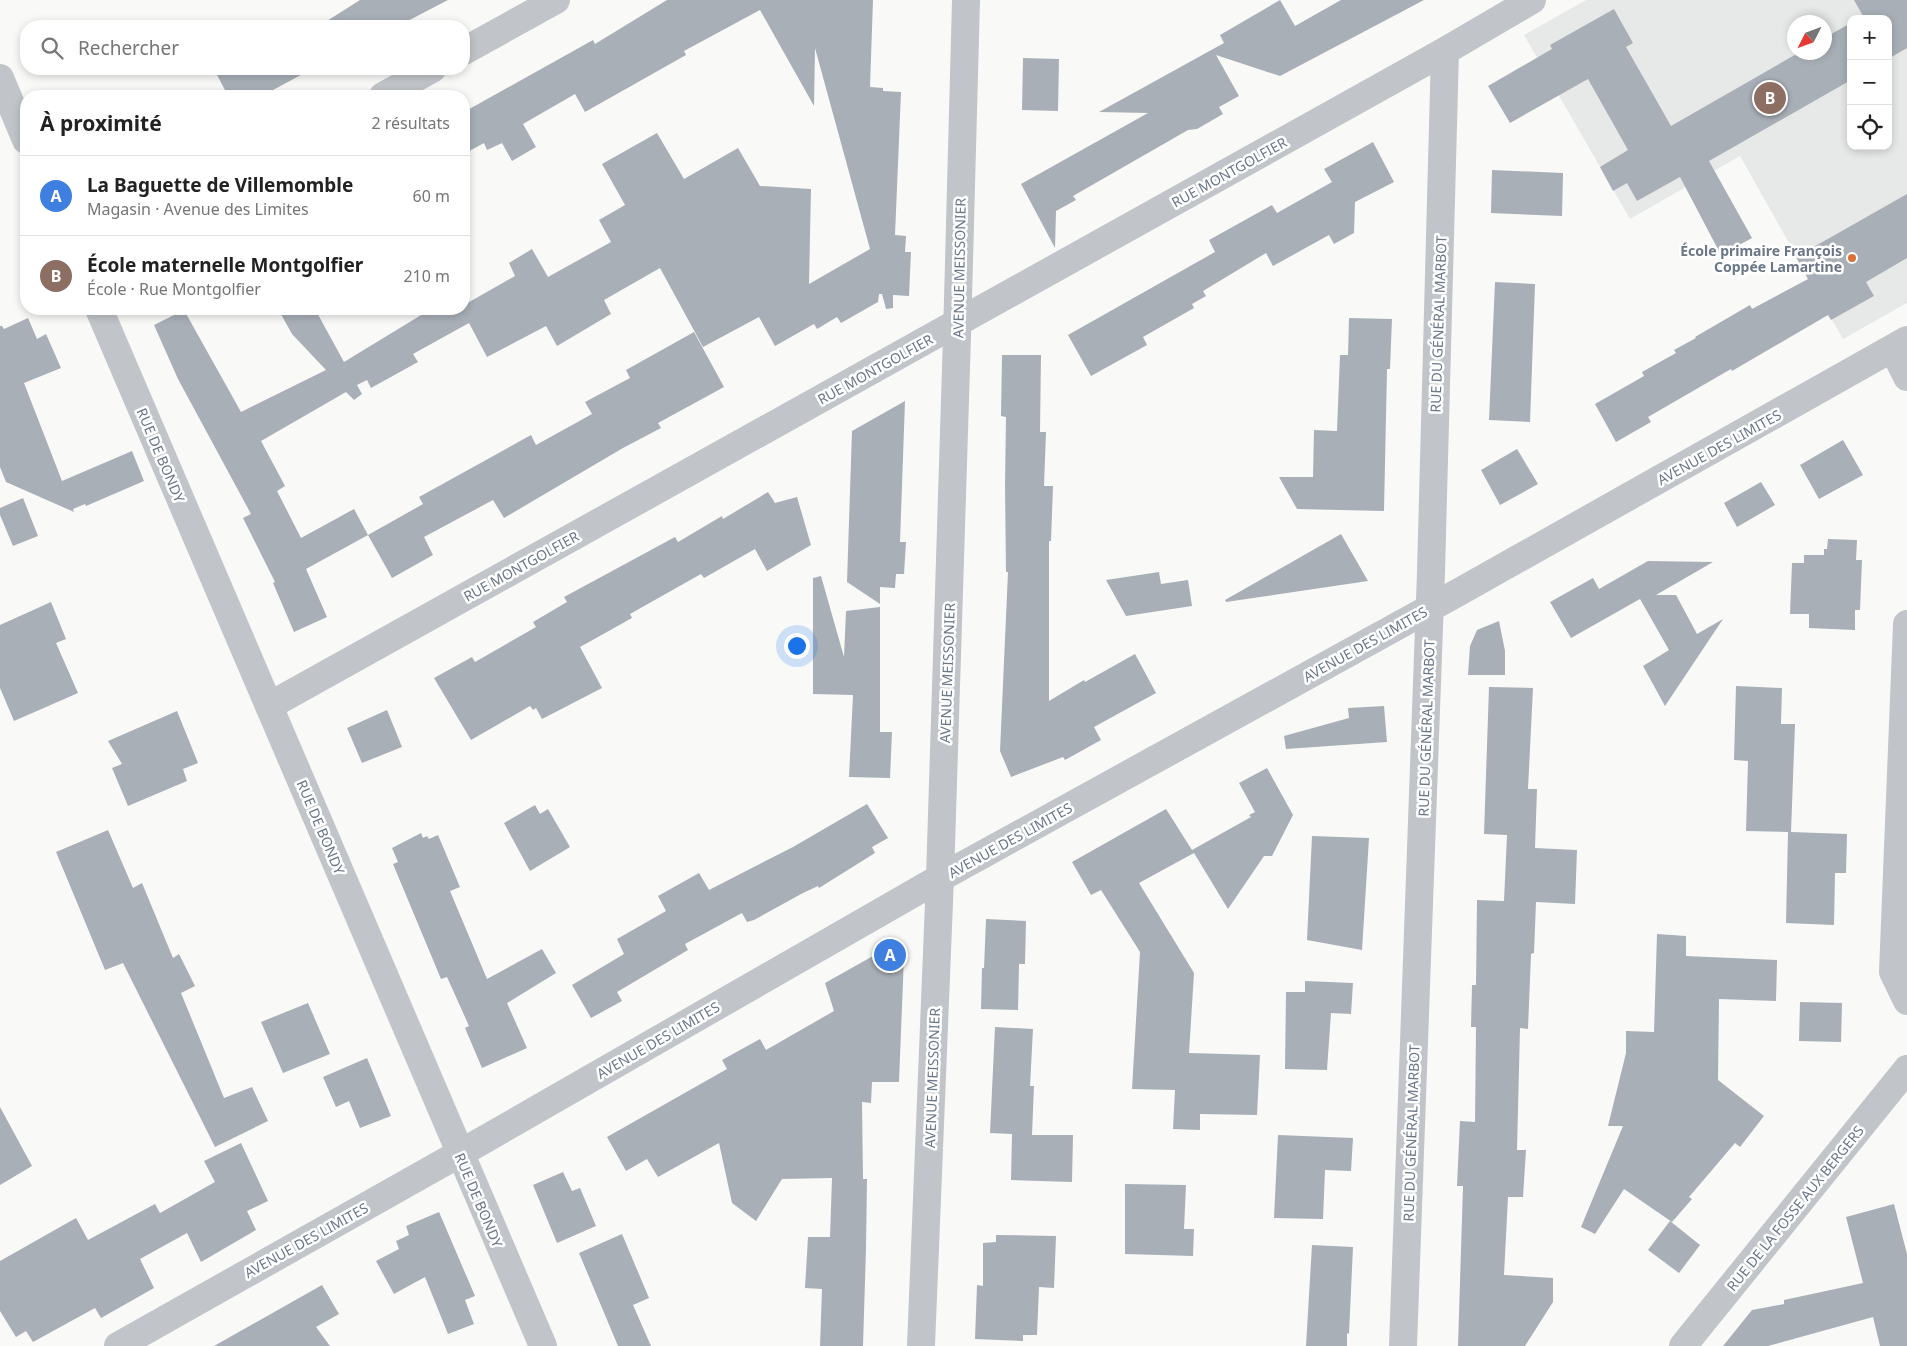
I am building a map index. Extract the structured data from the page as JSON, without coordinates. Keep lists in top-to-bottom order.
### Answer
{
  "streets": {
    "street": [
      "RUE MONTGOLFIER",
      "AVENUE MEISSONIER",
      "RUE DU GÉNÉRAL MARBOT",
      "AVENUE DES LIMITES",
      "RUE DE BONDY",
      "RUE DE LA FOSSE AUX BERGERS"
    ]
  },
  "crossings": [
    ["RUE MONTGOLFIER", "AVENUE MEISSONIER"],
    ["RUE MONTGOLFIER", "RUE DU GÉNÉRAL MARBOT"],
    ["RUE MONTGOLFIER", "RUE DE BONDY"],
    ["AVENUE MEISSONIER", "AVENUE DES LIMITES"],
    ["RUE DU GÉNÉRAL MARBOT", "AVENUE DES LIMITES"],
    ["AVENUE DES LIMITES", "RUE DE BONDY"]
  ],
  "places": ["École primaire François Coppée Lamartine"],
  "north": "bottom left",
  "page": {
    "map_buttons": ["+", "−"],
    "search": "Rechercher",
    "pins": ["B", "A"],
    "heading": ["À proximité", "2 résultats"],
    "list": [
      {
        "mark": "A",
        "name": "La Baguette de Villemomble",
        "note": "Magasin · Avenue des Limites",
        "value": "60 m"
      },
      {
        "mark": "B",
        "name": "École maternelle Montgolfier",
        "note": "École · Rue Montgolfier",
        "value": "210 m"
      }
    ]
  }
}
